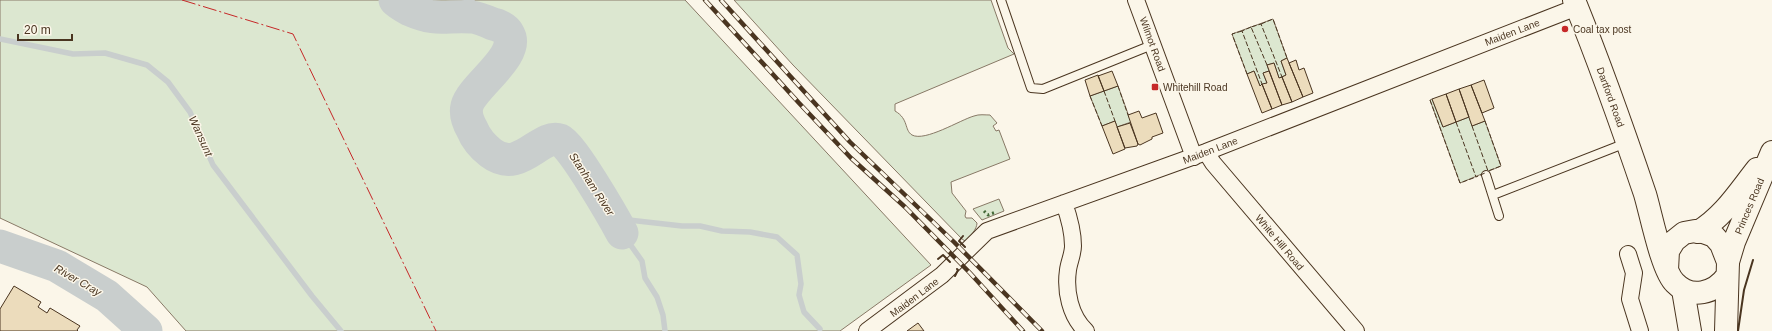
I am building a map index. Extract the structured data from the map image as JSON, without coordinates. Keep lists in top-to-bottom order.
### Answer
{
  "streets": {
    "main road": ["Dartford Road", "Princes Road"],
    "street": ["Maiden Lane", "Wilmot Road", "White Hill Road"]
  },
  "crossings": [
    ["Maiden Lane", "Wilmot Road"],
    ["Maiden Lane", "Dartford Road"],
    ["Maiden Lane", "White Hill Road"],
    ["Wilmot Road", "White Hill Road"],
    ["Dartford Road", "Princes Road"]
  ],
  "water": ["Wansunt", "Stanham River", "River Cray"],
  "places": {
    "other": ["Coal tax post"],
    "transit": ["Whitehill Road"]
  },
  "scale_bar": "20 m"
}
